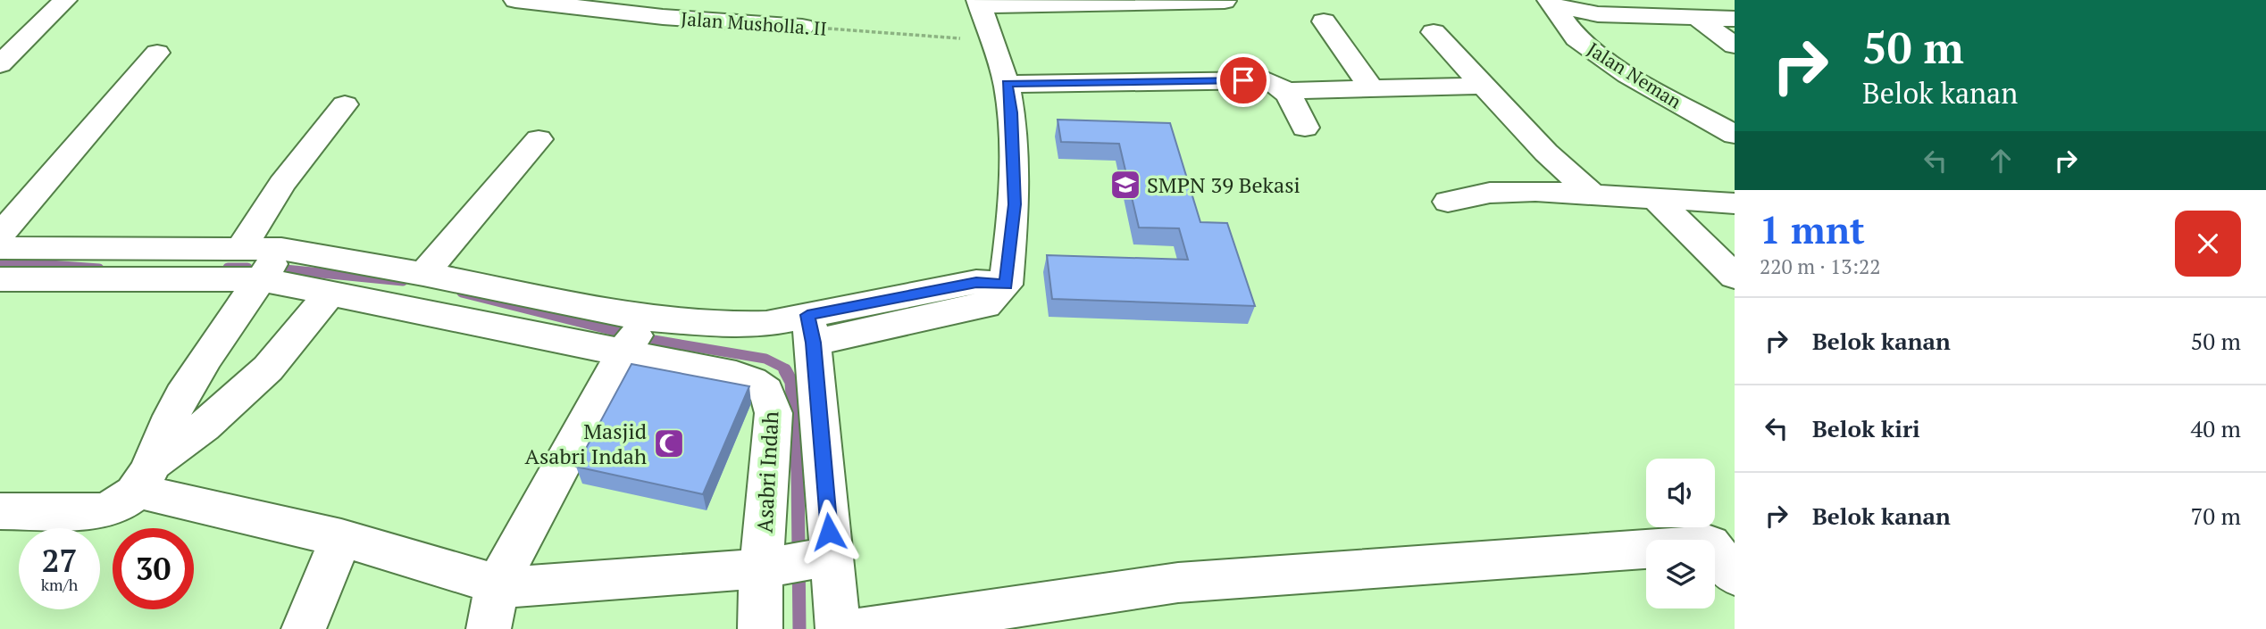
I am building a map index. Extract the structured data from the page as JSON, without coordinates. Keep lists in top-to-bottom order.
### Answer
{
  "streets": {
    "street": ["Jalan Musholla. II", "Jalan Neman", "Asabri Indah"]
  },
  "places": {
    "school or university": ["SMPN 39 Bekasi"],
    "mosque": ["Masjid Asabri Indah"]
  },
  "page": {
    "turn": ["50 m", "Belok kanan"],
    "heading": ["1 mnt", "220 m · 13:22"],
    "list": [
      {
        "name": "Belok kanan",
        "value": "50 m"
      },
      {
        "name": "Belok kiri",
        "value": "40 m"
      },
      {
        "name": "Belok kanan",
        "value": "70 m"
      }
    ],
    "speed": "27 km/h",
    "limit": "30"
  }
}
